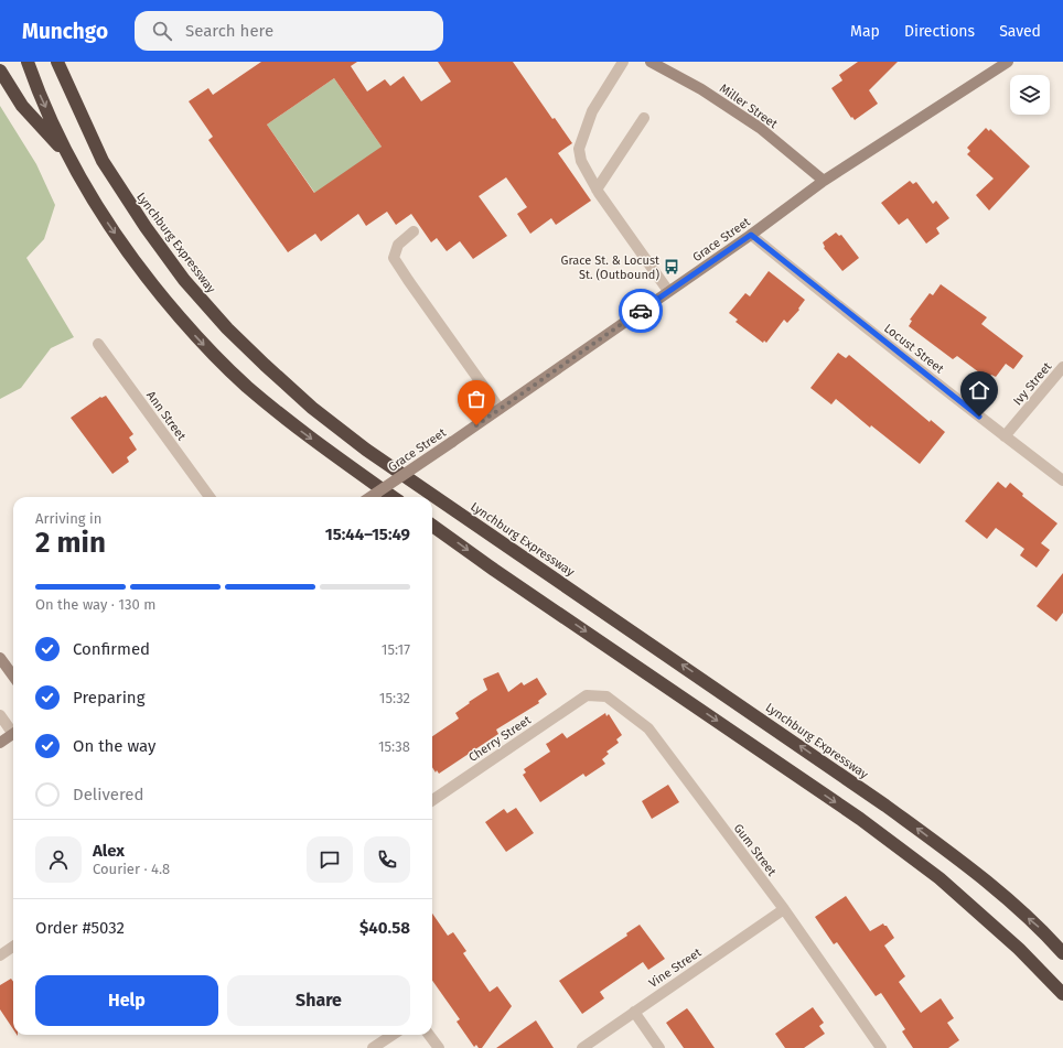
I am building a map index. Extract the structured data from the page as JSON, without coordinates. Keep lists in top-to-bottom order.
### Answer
{
  "streets": {
    "highway": ["Lynchburg Expressway"],
    "main road": ["Miller Street", "Grace Street"],
    "street": [
      "Locust Street",
      "Ivy Street",
      "Ann Street",
      "Cherry Street",
      "Gum Street",
      "Vine Street"
    ]
  },
  "crossings": [
    ["Miller Street", "Grace Street"],
    ["Grace Street", "Locust Street"],
    ["Locust Street", "Ivy Street"],
    ["Cherry Street", "Gum Street"],
    ["Gum Street", "Vine Street"]
  ],
  "places": {
    "bus stop": ["Grace St. & Locust St. (Outbound)"]
  },
  "page": {
    "header": "Munchgo",
    "search": "Search here",
    "nav": ["Map", "Directions", "Saved"],
    "heading": ["2 min", "Arriving in", "15:44–15:49"],
    "panel": [
      "Alex",
      "Courier · 4.8",
      "Order #5032",
      "$40.58"
    ],
    "bar": "On the way · 130 m",
    "list": [
      ["Confirmed", "15:17"],
      ["Preparing", "15:32"],
      ["On the way", "15:38"],
      "Delivered"
    ],
    "buttons": ["Help", "Share"]
  }
}
